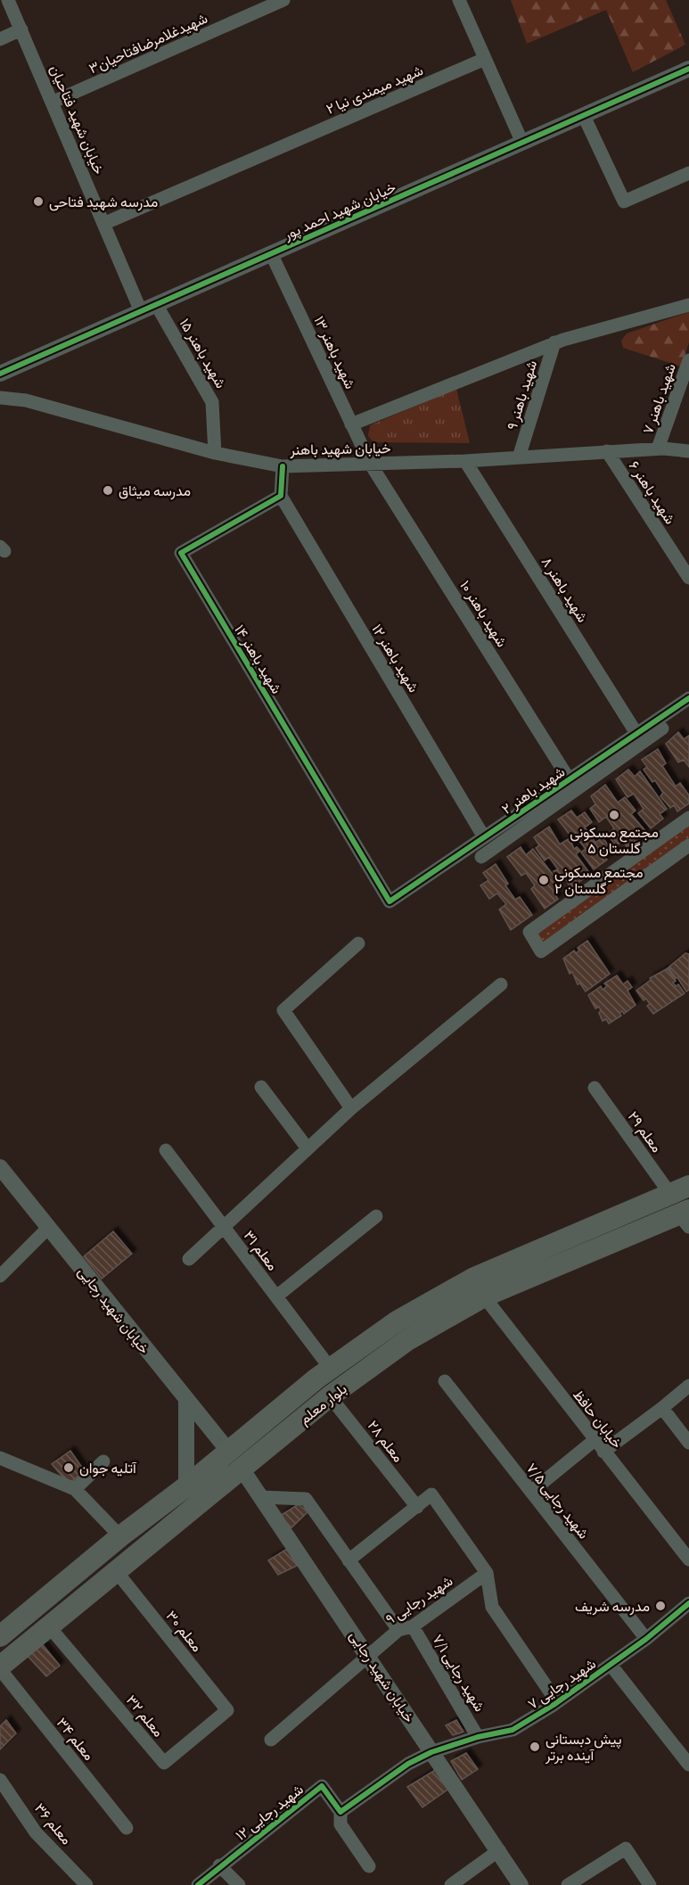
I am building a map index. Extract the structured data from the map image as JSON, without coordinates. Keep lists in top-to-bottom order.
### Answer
{
  "streets": {
    "main road": ["بلوار معلم"],
    "street": [
      "شهیدغلامرضافتاحیان۳",
      "شهید میمندی نیا ۲",
      "خیابان شهید فتاحیان",
      "خیابان شهید احمد پور",
      "شهید باهنر ۱۳",
      "شهید باهنر ۱۵",
      "شهید باهنر ۹",
      "شهید باهنر ۷",
      "خیابان شهید باهنر",
      "شهید باهنر ۶",
      "شهید باهنر ۸",
      "شهید باهنر ۱۰",
      "شهید باهنر ۱۲",
      "شهید باهنر ۱۴",
      "شهید باهنر ۲",
      "معلم ۲۹",
      "معلم ۳۱",
      "خیابان شهید رجایی",
      "خیابان حافظ",
      "معلم ۲۸",
      "شهید رجایی ۷/۵",
      "شهید رجایی ۹",
      "معلم ۳۰",
      "شهید رجایی ۷/۱",
      "شهید رجایی ۷",
      "معلم ۳۲",
      "معلم ۳۴",
      "شهید رجایی ۱۲",
      "معلم ۳۶"
    ]
  },
  "crossings": [
    ["شهیدغلامرضافتاحیان۳", "خیابان شهید فتاحیان"],
    ["شهید میمندی نیا ۲", "خیابان شهید فتاحیان"],
    ["خیابان شهید فتاحیان", "خیابان شهید احمد پور"],
    ["خیابان شهید احمد پور", "شهید باهنر ۱۳"],
    ["خیابان شهید احمد پور", "شهید باهنر ۱۵"],
    ["شهید باهنر ۱۳", "خیابان شهید باهنر"],
    ["شهید باهنر ۱۳", "شهید باهنر ۱۰"],
    ["شهید باهنر ۱۵", "خیابان شهید باهنر"],
    ["شهید باهنر ۹", "خیابان شهید باهنر"],
    ["شهید باهنر ۷", "خیابان شهید باهنر"],
    ["خیابان شهید باهنر", "شهید باهنر ۶"],
    ["خیابان شهید باهنر", "شهید باهنر ۸"],
    ["خیابان شهید باهنر", "شهید باهنر ۱۰"],
    ["شهید باهنر ۸", "شهید باهنر ۲"],
    ["شهید باهنر ۱۰", "شهید باهنر ۲"],
    ["شهید باهنر ۱۲", "شهید باهنر ۱۴"],
    ["شهید باهنر ۱۲", "شهید باهنر ۲"],
    ["شهید باهنر ۱۴", "شهید باهنر ۲"],
    ["معلم ۲۹", "بلوار معلم"],
    ["معلم ۳۱", "بلوار معلم"],
    ["خیابان شهید رجایی", "بلوار معلم"],
    ["خیابان شهید رجایی", "شهید رجایی ۹"],
    ["خیابان شهید رجایی", "شهید رجایی ۷"],
    ["بلوار معلم", "خیابان حافظ"],
    ["بلوار معلم", "معلم ۲۸"],
    ["بلوار معلم", "معلم ۳۰"],
    ["بلوار معلم", "معلم ۳۲"],
    ["بلوار معلم", "معلم ۳۴"],
    ["شهید رجایی ۷/۵", "شهید رجایی ۷"],
    ["شهید رجایی ۹", "شهید رجایی ۷/۱"],
    ["معلم ۳۰", "معلم ۳۲"],
    ["شهید رجایی ۷/۱", "شهید رجایی ۷"]
  ],
  "places": [
    "مدرسه شهید فتاحی",
    "مدرسه میثاق",
    "مجتمع مسکونی گلستان ۵",
    "مجتمع مسکونی گلستان ۲",
    "آتلیه جوان",
    "مدرسه شریف",
    "پیش دبستانی آینده برتر"
  ]
}
